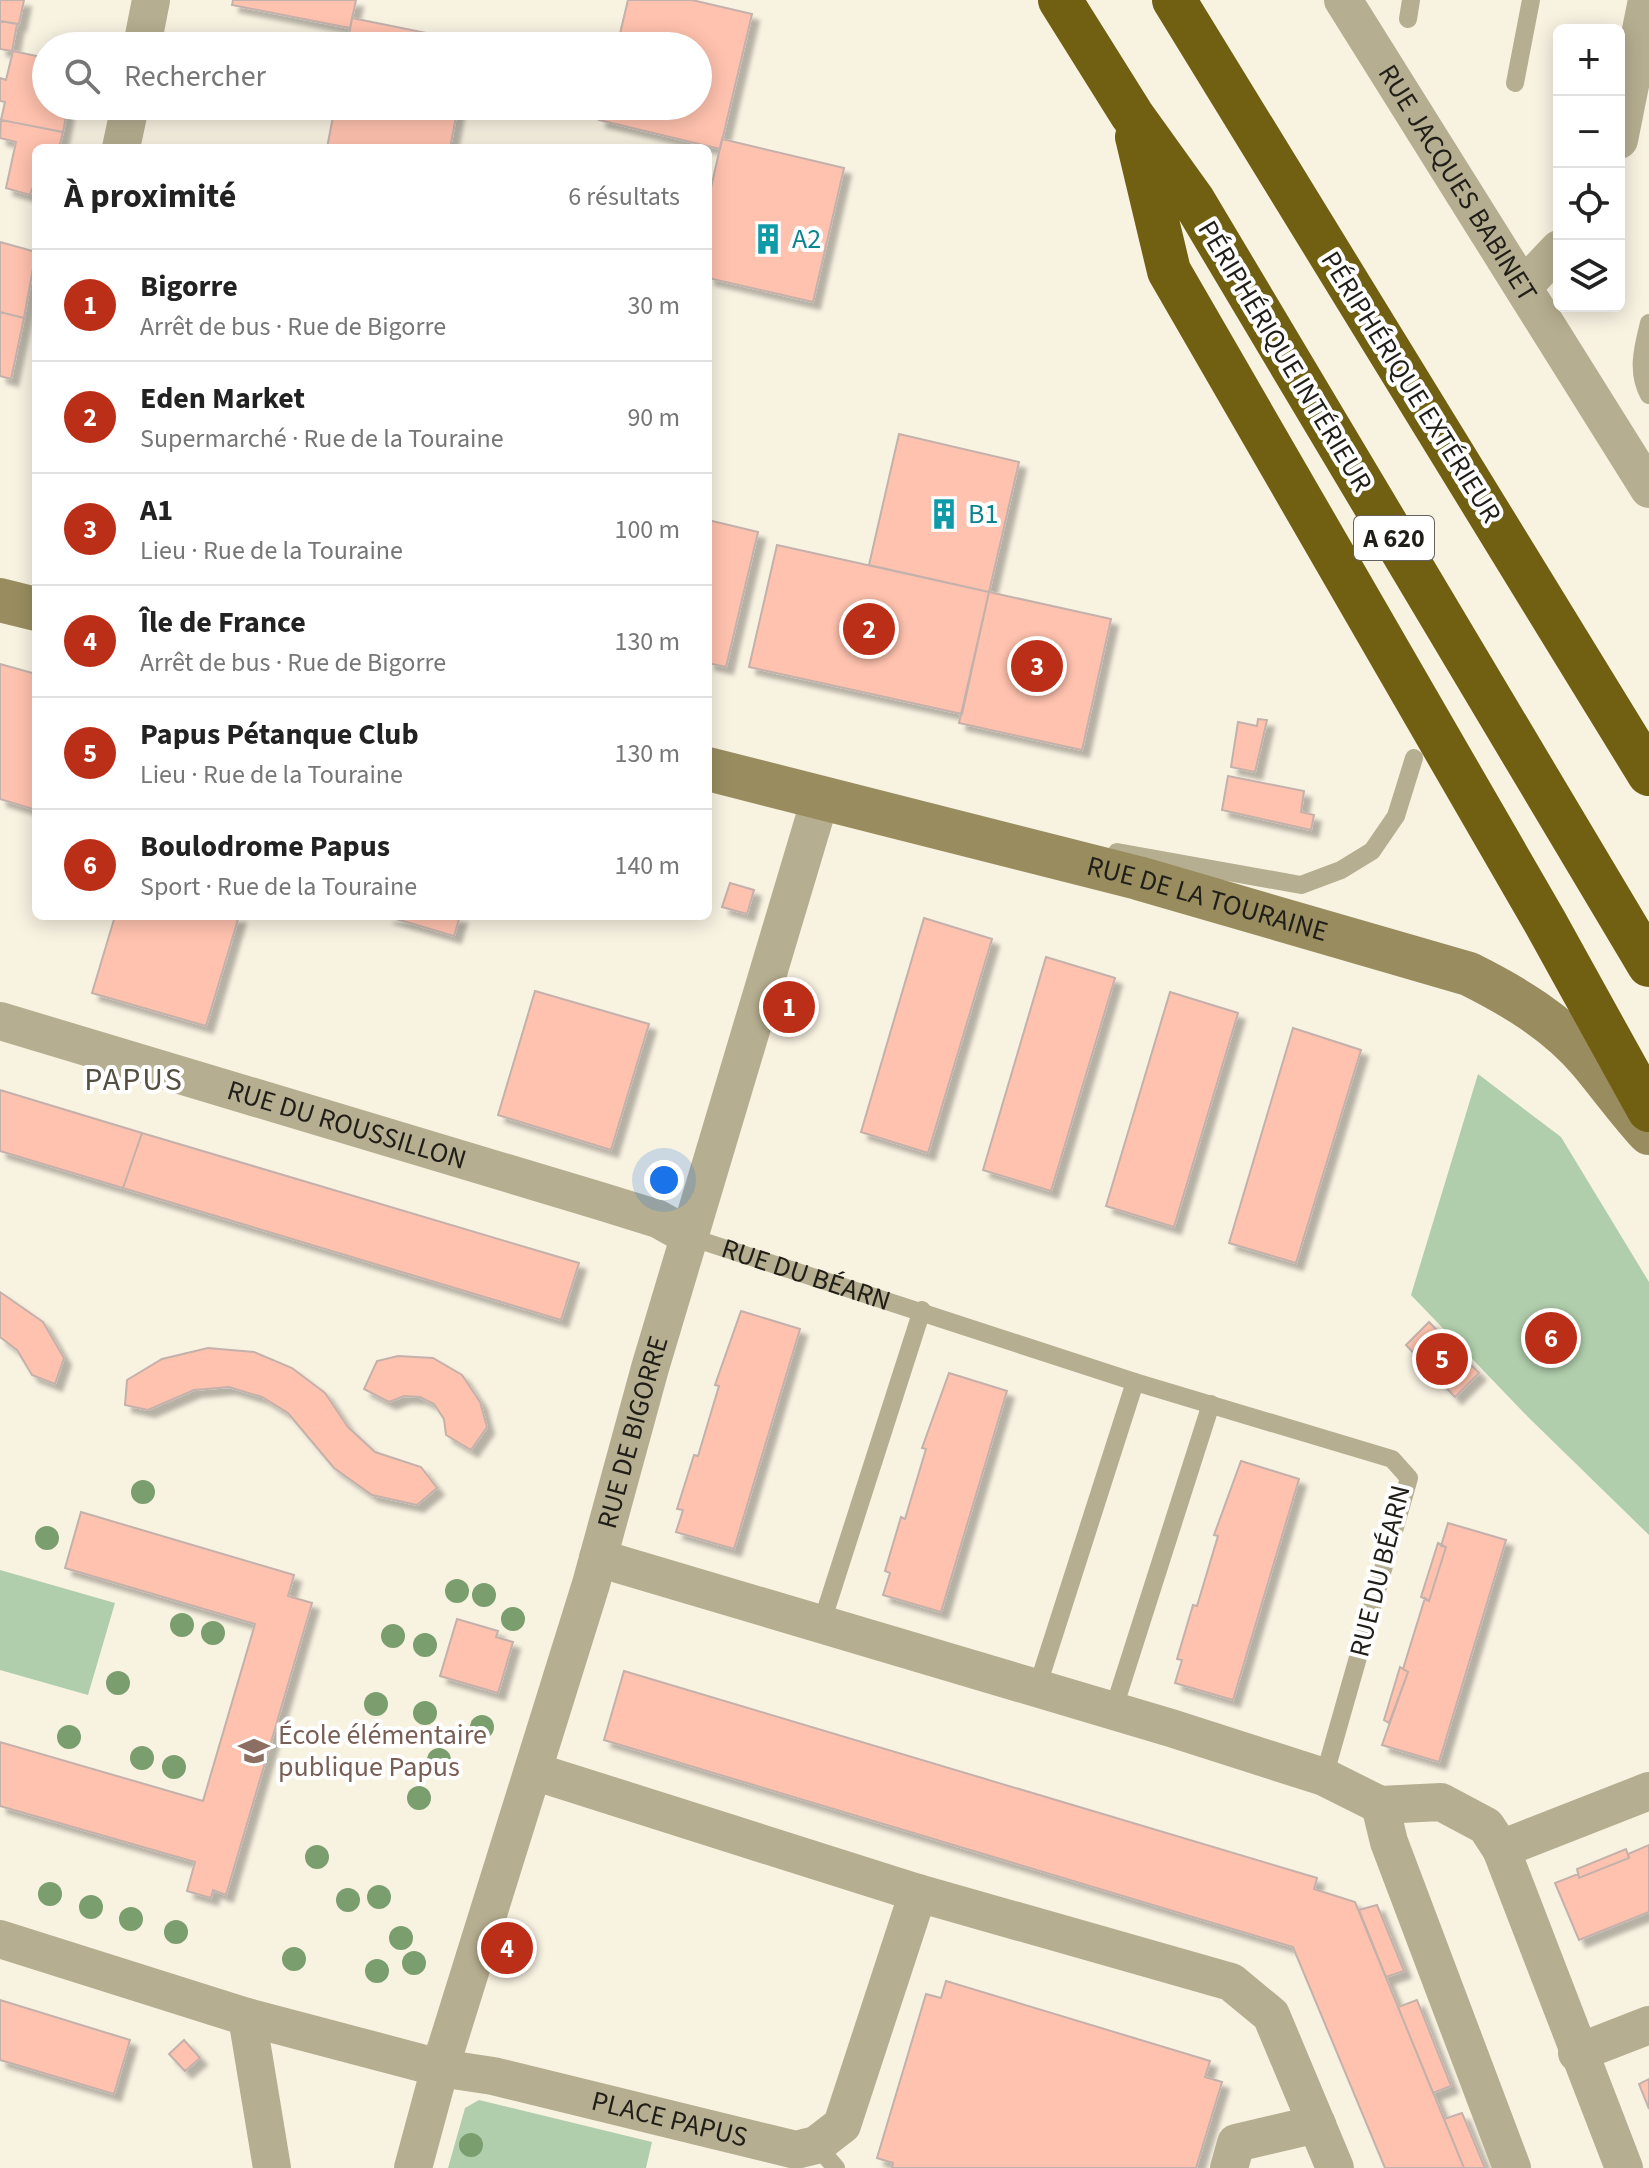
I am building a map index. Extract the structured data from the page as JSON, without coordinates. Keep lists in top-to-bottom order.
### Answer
{
  "streets": {
    "highway": ["PÉRIPHÉRIQUE INTÉRIEUR", "PÉRIPHÉRIQUE EXTÉRIEUR", "A 620"],
    "street": [
      "RUE JACQUES BABINET",
      "RUE DE LA TOURAINE",
      "RUE DU ROUSSILLON",
      "RUE DE BIGORRE",
      "PLACE PAPUS"
    ],
    "lane": ["RUE DU BÉARN"]
  },
  "crossings": [
    ["RUE DE LA TOURAINE", "RUE DE BIGORRE"],
    ["RUE DU ROUSSILLON", "RUE DU BÉARN"],
    ["RUE DU ROUSSILLON", "RUE DE BIGORRE"],
    ["RUE DU BÉARN", "RUE DE BIGORRE"],
    ["RUE DE BIGORRE", "PLACE PAPUS"]
  ],
  "districts": ["PAPUS"],
  "places": {
    "building": ["A2", "B1"],
    "school or university": ["École élémentaire publique Papus"]
  },
  "page": {
    "map_buttons": ["+", "−"],
    "search": "Rechercher",
    "heading": ["À proximité", "6 résultats"],
    "list": [
      {
        "mark": "1",
        "name": "Bigorre",
        "note": "Arrêt de bus · Rue de Bigorre",
        "value": "30 m"
      },
      {
        "mark": "2",
        "name": "Eden Market",
        "note": "Supermarché · Rue de la Touraine",
        "value": "90 m"
      },
      {
        "mark": "3",
        "name": "A1",
        "note": "Lieu · Rue de la Touraine",
        "value": "100 m"
      },
      {
        "mark": "4",
        "name": "Île de France",
        "note": "Arrêt de bus · Rue de Bigorre",
        "value": "130 m"
      },
      {
        "mark": "5",
        "name": "Papus Pétanque Club",
        "note": "Lieu · Rue de la Touraine",
        "value": "130 m"
      },
      {
        "mark": "6",
        "name": "Boulodrome Papus",
        "note": "Sport · Rue de la Touraine",
        "value": "140 m"
      }
    ],
    "pins": [
      "2",
      "3",
      "1",
      "6",
      "5",
      "4"
    ]
  }
}
